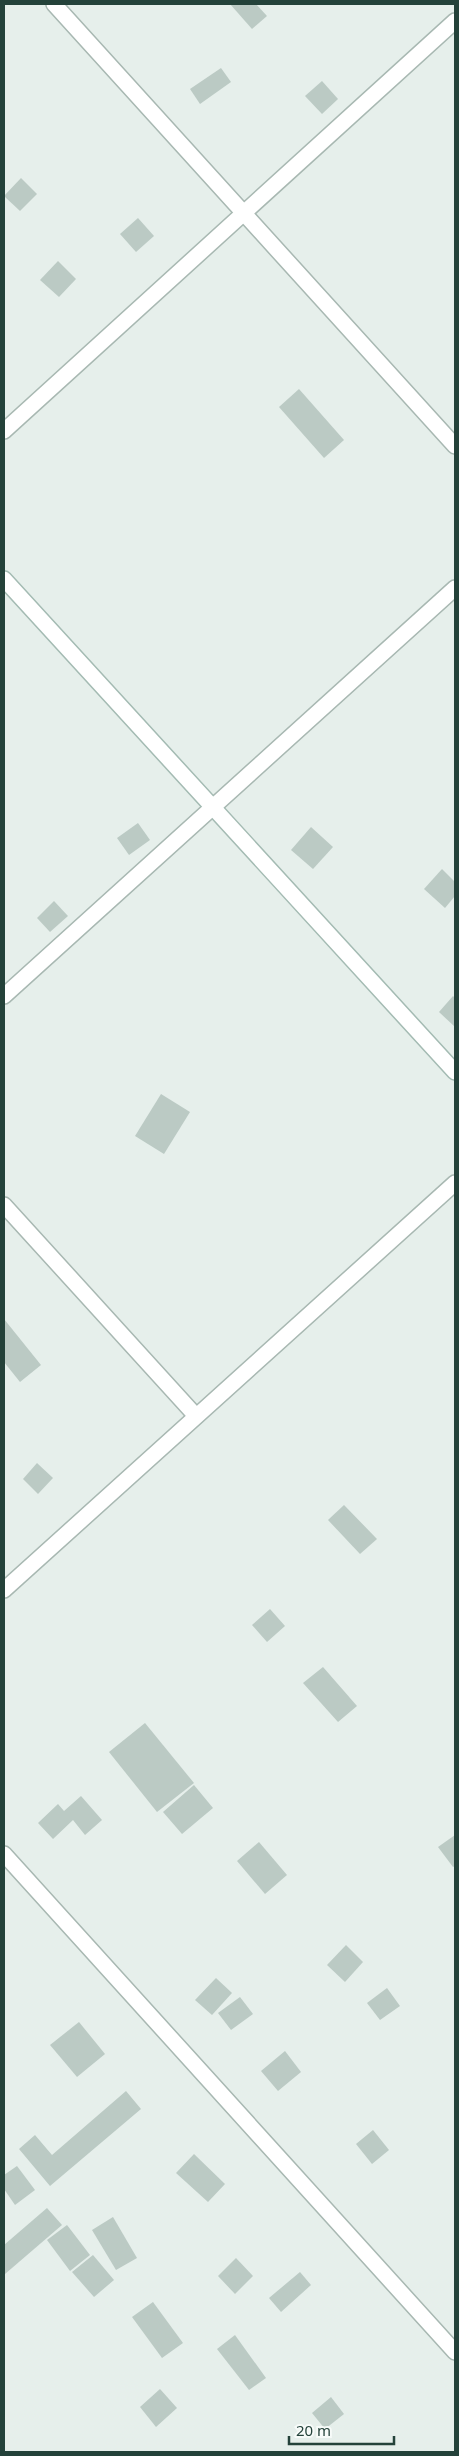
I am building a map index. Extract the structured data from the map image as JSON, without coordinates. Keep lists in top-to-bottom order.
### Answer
{
  "scale_bar": "20 m"
}
